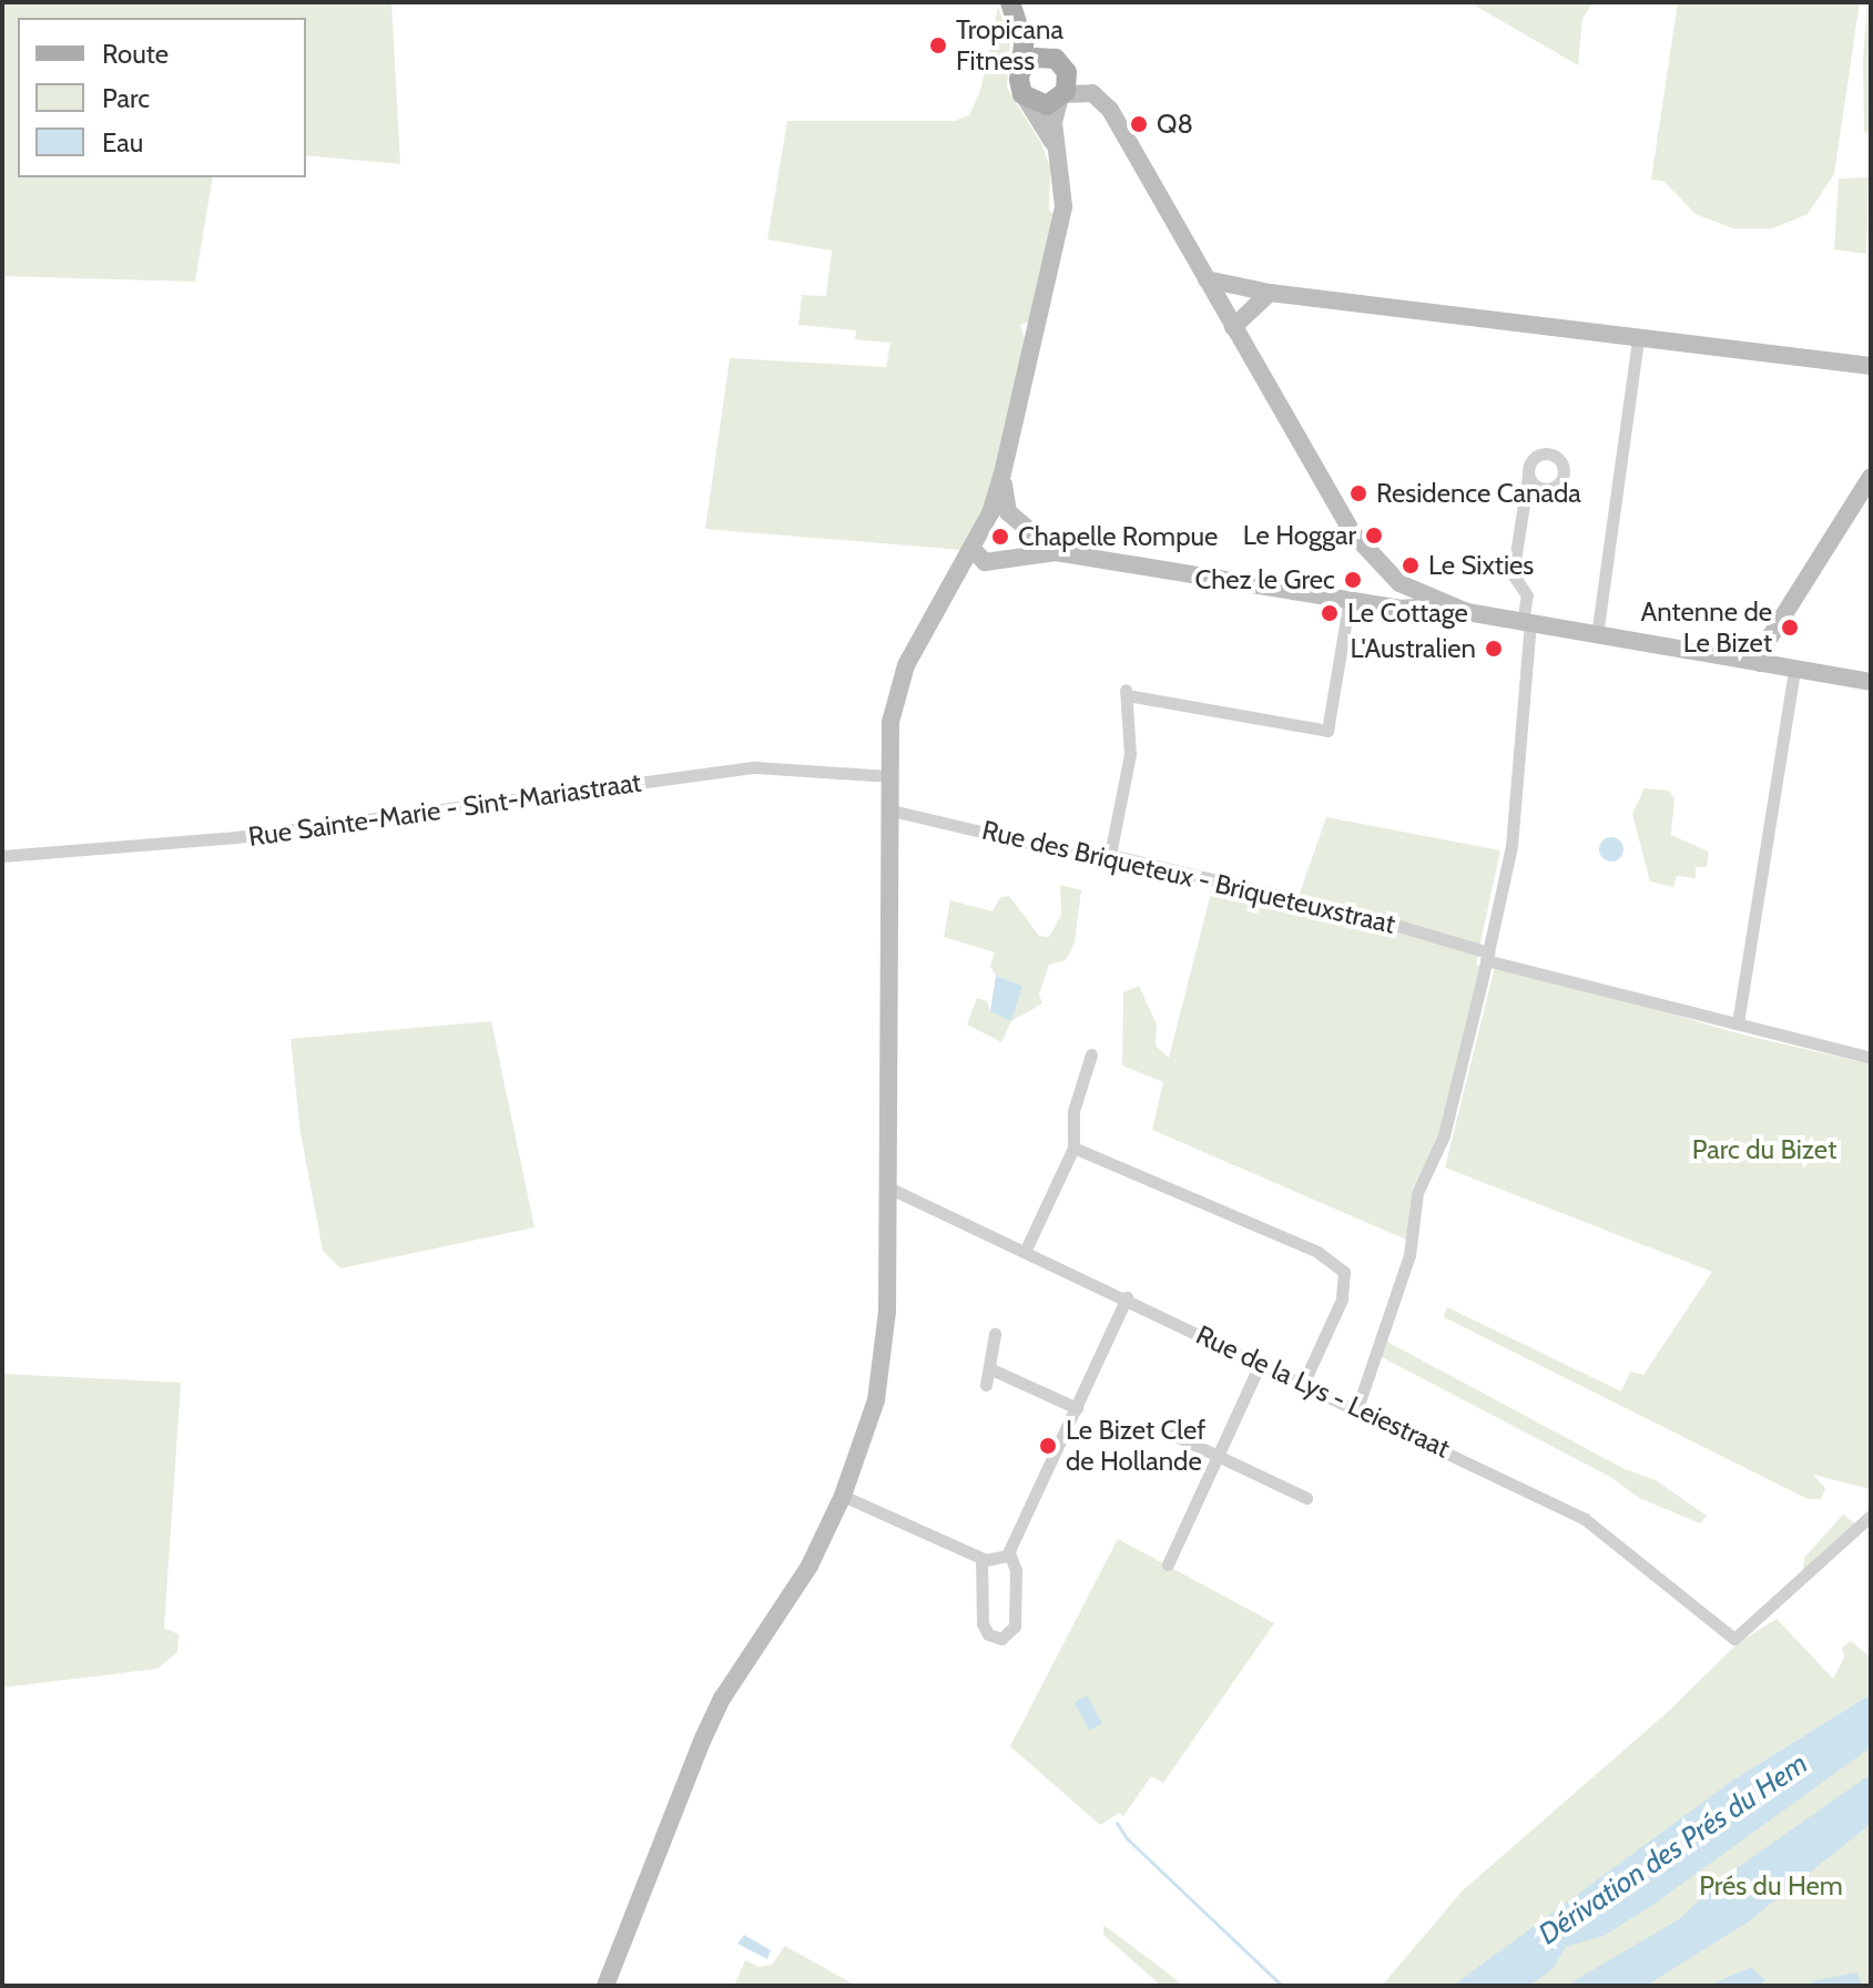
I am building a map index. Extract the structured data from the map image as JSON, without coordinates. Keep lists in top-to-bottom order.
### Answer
{
  "streets": {
    "street": ["Rue Sainte-Marie - Sint-Mariastraat", "Rue des Briqueteux - Briqueteuxstraat", "Rue de la Lys - Leiestraat"]
  },
  "water": ["Dérivation des Prés du Hem"],
  "parks": ["Parc du Bizet", "Prés du Hem"],
  "places": [
    "Tropicana Fitness",
    "Q8",
    "Residence Canada",
    "Le Hoggar",
    "Chapelle Rompue",
    "Le Sixties",
    "Chez le Grec",
    "Le Cottage",
    "Antenne de Le Bizet",
    "L'Australien",
    "Le Bizet Clef de Hollande"
  ],
  "legend": ["Route", "Parc", "Eau"]
}
